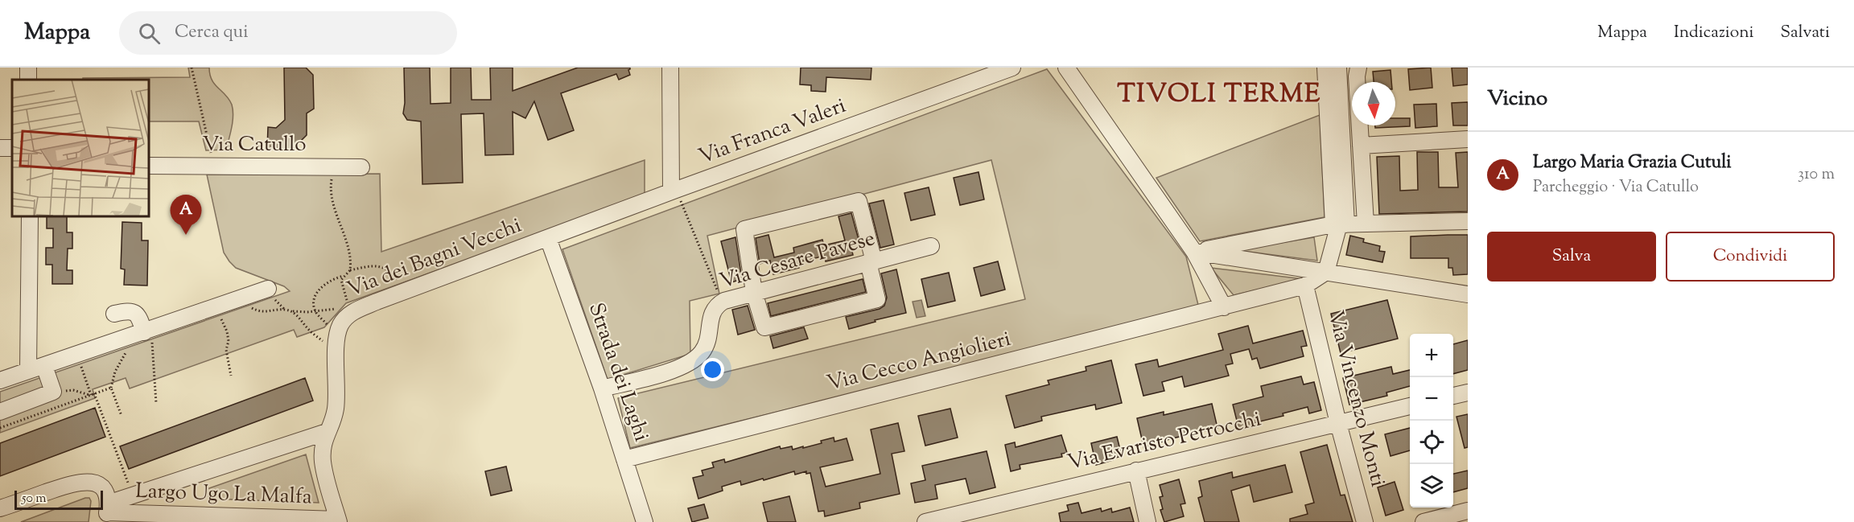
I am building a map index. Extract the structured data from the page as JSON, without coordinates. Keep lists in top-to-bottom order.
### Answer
{
  "streets": {
    "street": [
      "Via Franca Valeri",
      "Via Catullo",
      "Via dei Bagni Vecchi",
      "Via Cesare Pavese",
      "Via Cecco Angiolieri",
      "Strada dei Laghi",
      "Via Vincenzo Monti",
      "Via Evaristo Petrocchi",
      "Largo Ugo La Malfa"
    ]
  },
  "crossings": [
    ["Via Franca Valeri", "Via dei Bagni Vecchi"],
    ["Via Franca Valeri", "Strada dei Laghi"],
    ["Via dei Bagni Vecchi", "Strada dei Laghi"],
    ["Via dei Bagni Vecchi", "Largo Ugo La Malfa"],
    ["Via Cesare Pavese", "Strada dei Laghi"],
    ["Via Cecco Angiolieri", "Strada dei Laghi"],
    ["Via Cecco Angiolieri", "Via Vincenzo Monti"],
    ["Via Vincenzo Monti", "Via Evaristo Petrocchi"]
  ],
  "districts": ["TIVOLI TERME"],
  "scale_bar": "50 m",
  "north": "bottom",
  "page": {
    "header": "Mappa",
    "search": "Cerca qui",
    "nav": ["Mappa", "Indicazioni", "Salvati"],
    "heading": "Vicino",
    "list": [
      {
        "mark": "A",
        "name": "Largo Maria Grazia Cutuli",
        "note": "Parcheggio · Via Catullo",
        "value": "310 m"
      }
    ],
    "pins": "A",
    "buttons": ["Salva", "Condividi"],
    "map_buttons": ["+", "−"],
    "scale": "50 m"
  }
}
